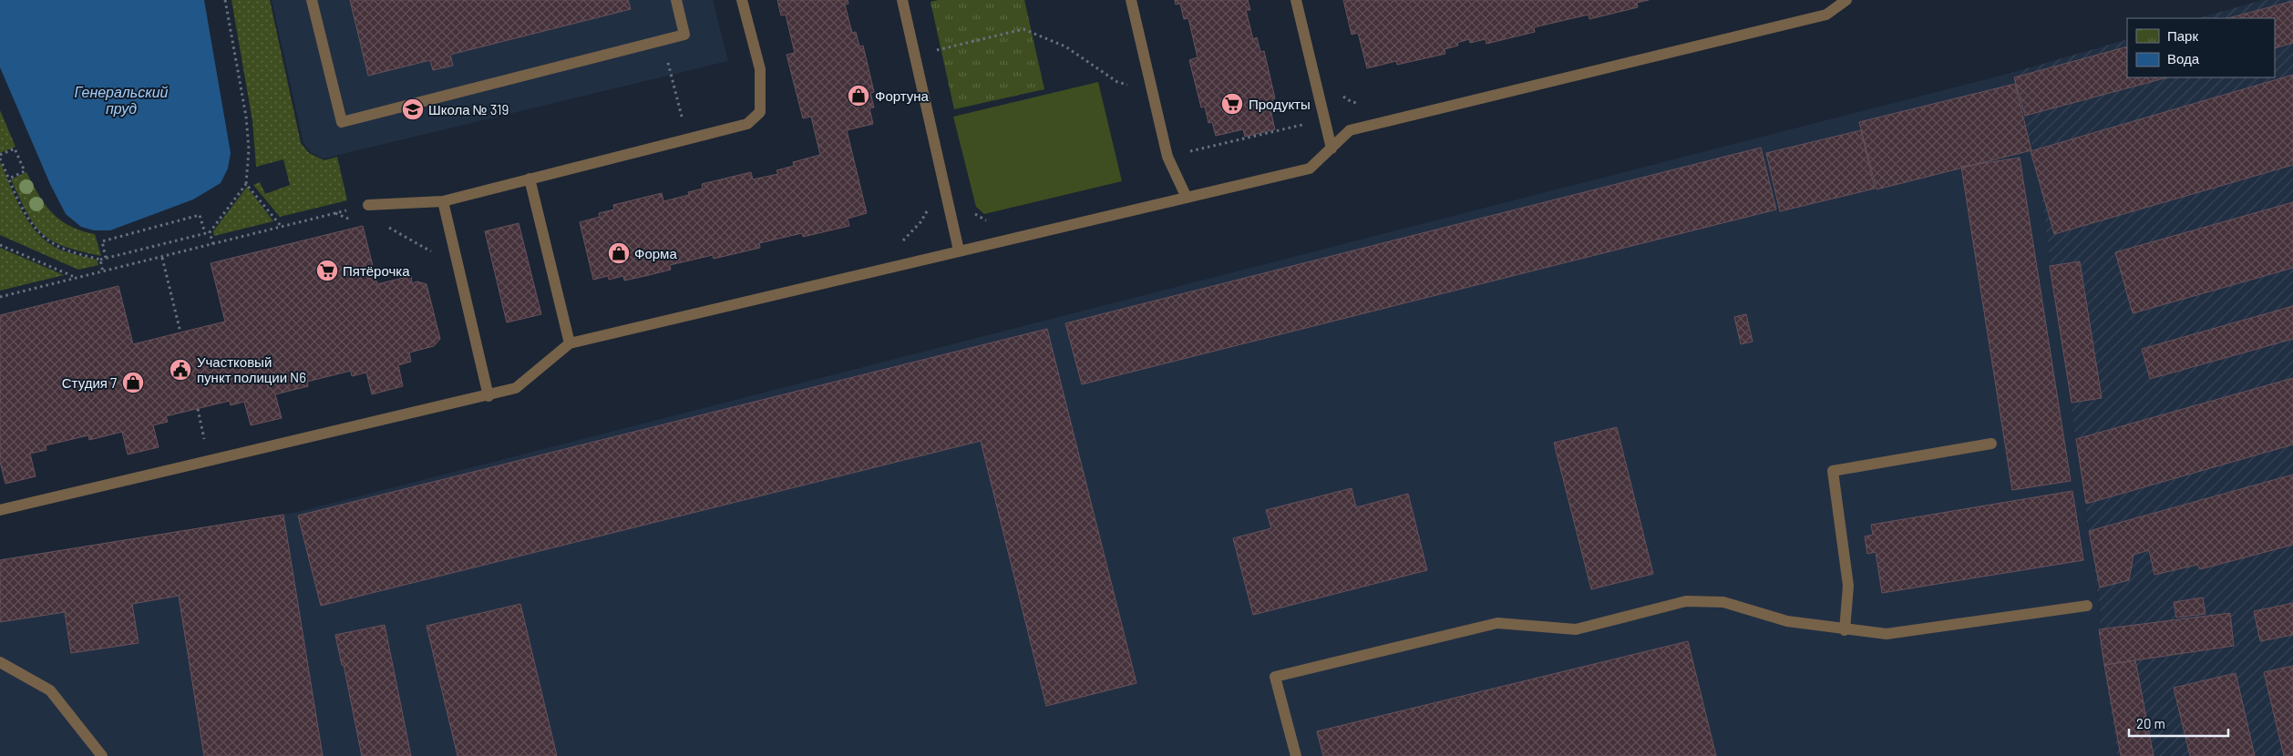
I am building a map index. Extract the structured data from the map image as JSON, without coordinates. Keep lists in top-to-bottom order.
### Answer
{
  "water": ["Генеральский пруд"],
  "places": {
    "shop": ["Фортуна", "Форма", "Студия 7"],
    "supermarket": ["Продукты", "Пятёрочка"],
    "school or university": ["Школа № 319"],
    "public building": ["Участковый пункт полиции N6"]
  },
  "legend": ["Парк", "Вода"],
  "scale_bar": "20 m"
}
